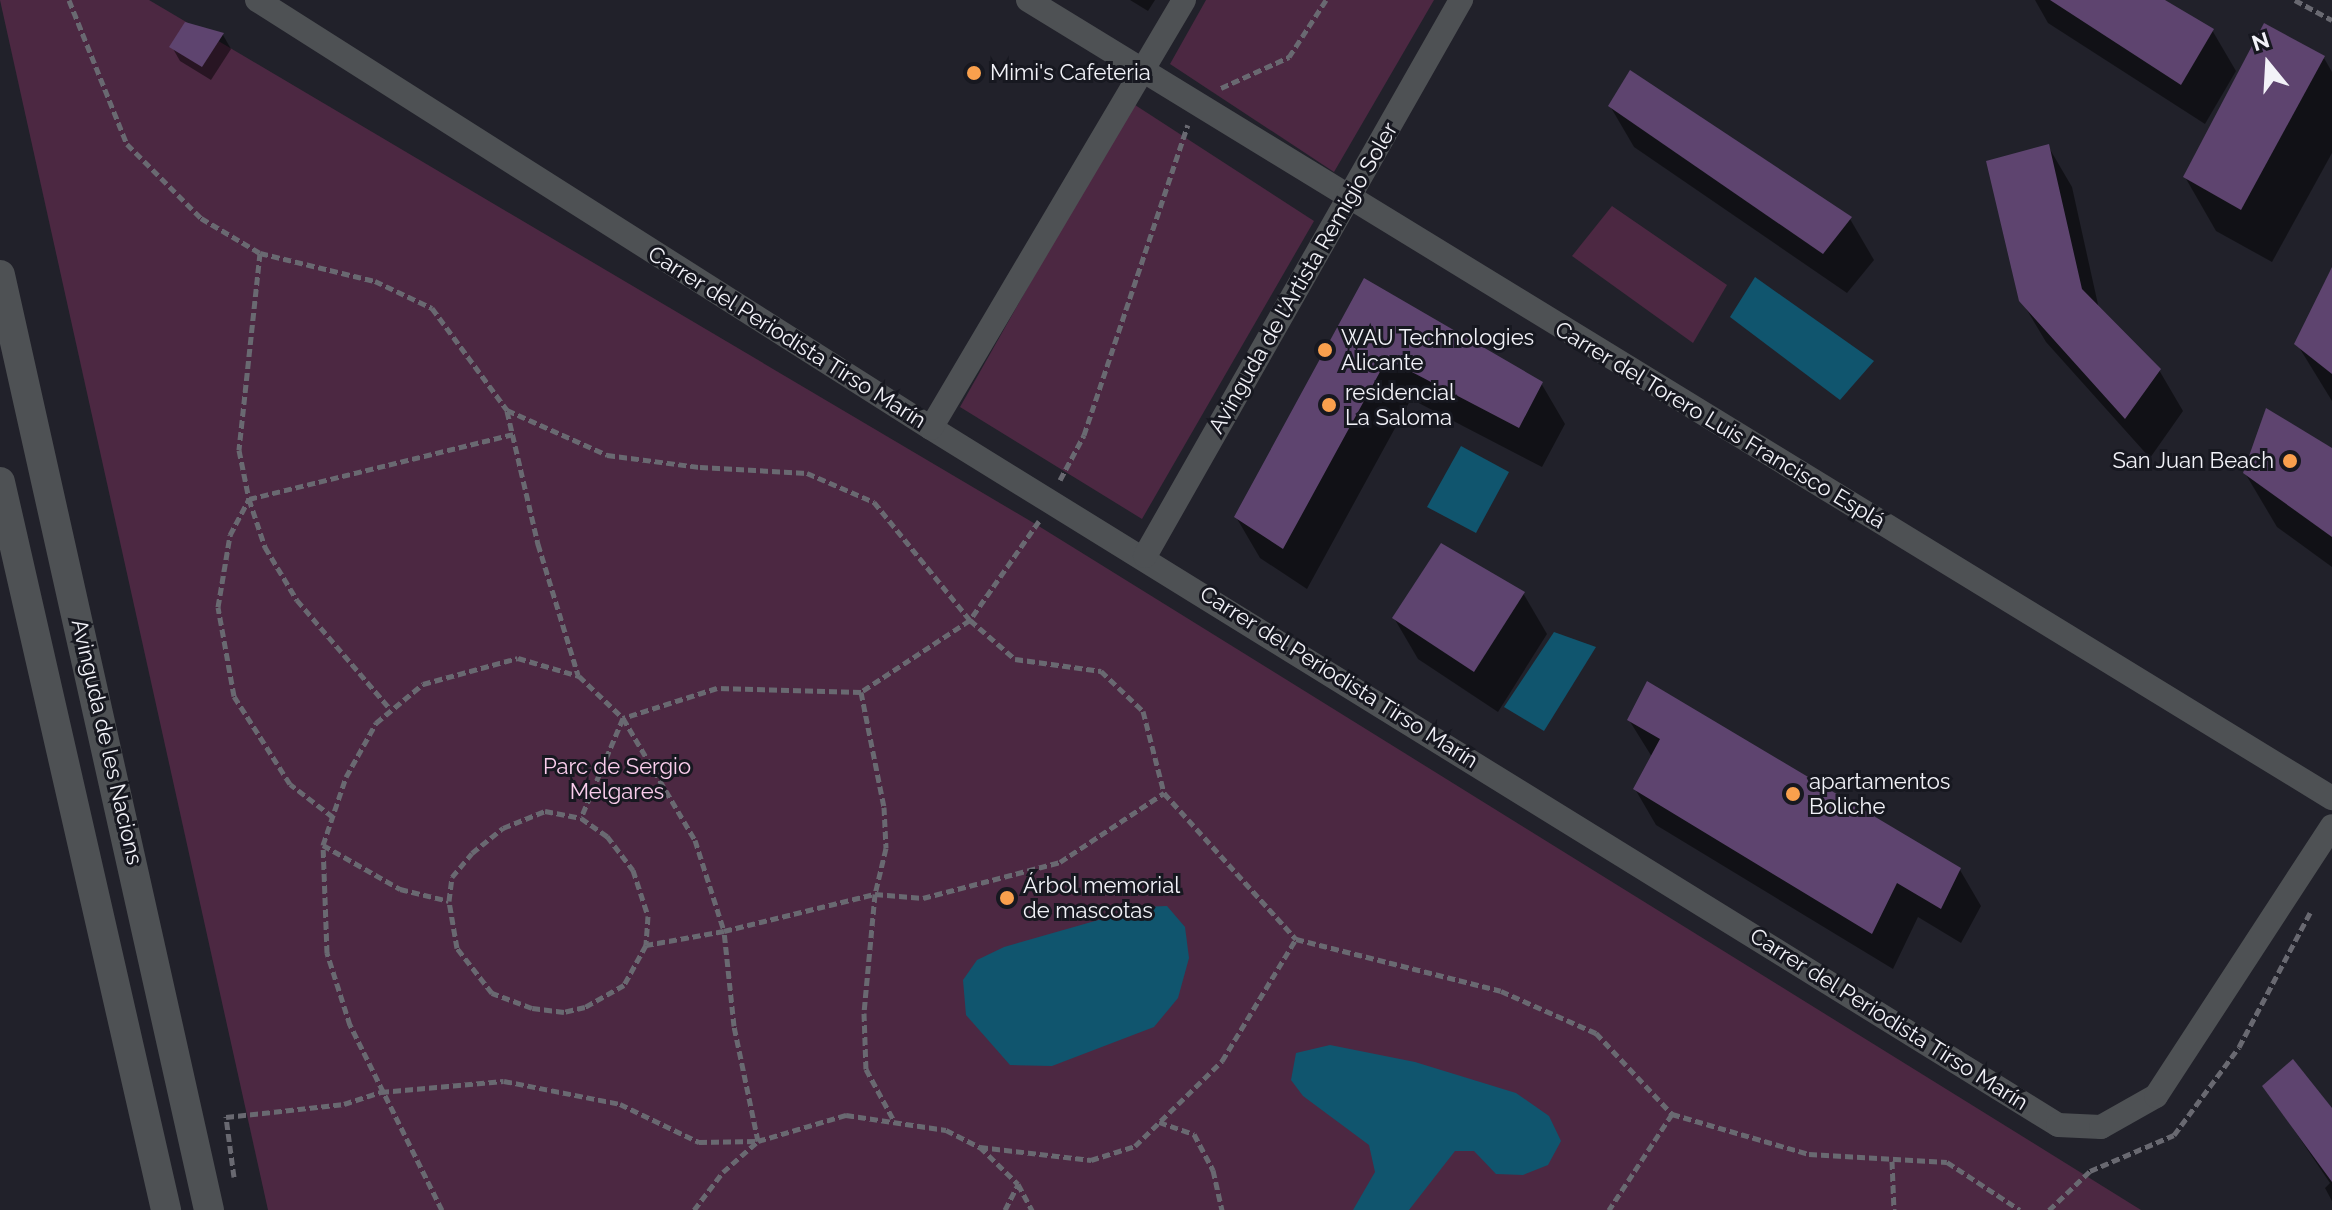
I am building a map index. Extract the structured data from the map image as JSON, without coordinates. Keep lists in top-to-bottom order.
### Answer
{
  "streets": {
    "street": [
      "Avinguda de l'Artista Remigio Soler",
      "Carrer del Periodista Tirso Marín",
      "Carrer del Torero Luis Francisco Esplá",
      "Avinguda de les Nacions"
    ]
  },
  "crossings": [
    ["Avinguda de l'Artista Remigio Soler", "Carrer del Periodista Tirso Marín"],
    ["Avinguda de l'Artista Remigio Soler", "Carrer del Torero Luis Francisco Esplá"]
  ],
  "parks": ["Parc de Sergio Melgares"],
  "places": [
    "Mimi's Cafeteria",
    "WAU Technologies Alicante",
    "residencial La Saloma",
    "San Juan Beach",
    "apartamentos Boliche",
    "Árbol memorial de mascotas"
  ],
  "north": "top"
}
